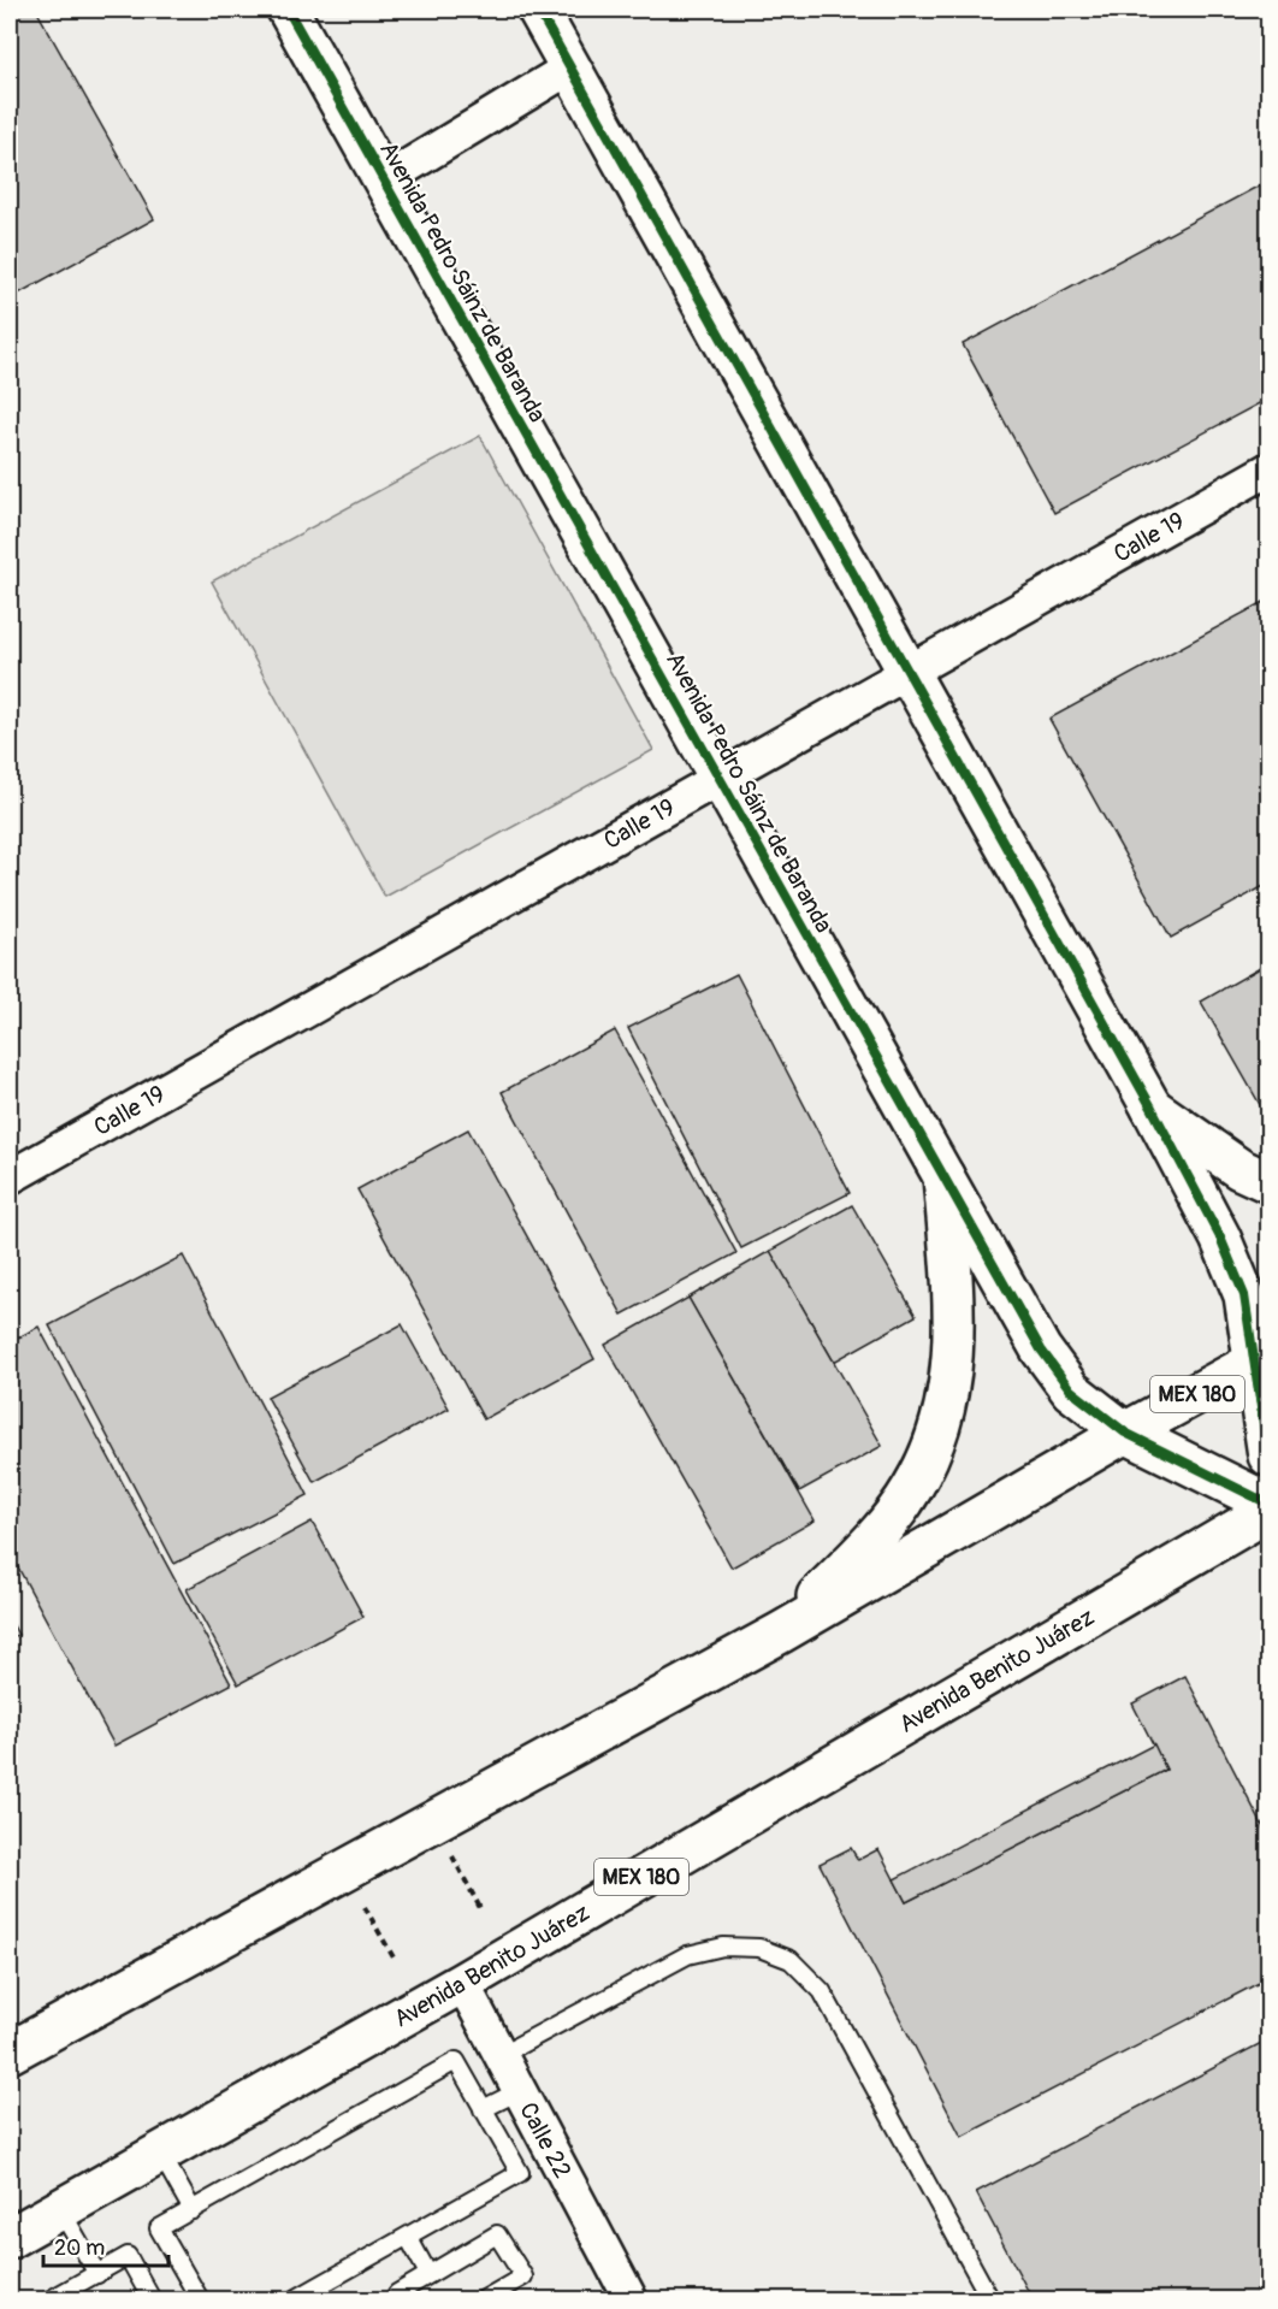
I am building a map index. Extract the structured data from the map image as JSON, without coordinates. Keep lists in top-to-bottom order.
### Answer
{
  "streets": {
    "main road": ["Avenida Pedro Sáinz de Baranda", "MEX 180", "Avenida Benito Juárez"],
    "street": ["Calle 19", "Calle 22"]
  },
  "crossings": [
    ["Avenida Pedro Sáinz de Baranda", "Calle 19"],
    ["Avenida Pedro Sáinz de Baranda", "MEX 180"],
    ["Avenida Benito Juárez", "Calle 22"]
  ],
  "scale_bar": "20 m"
}
